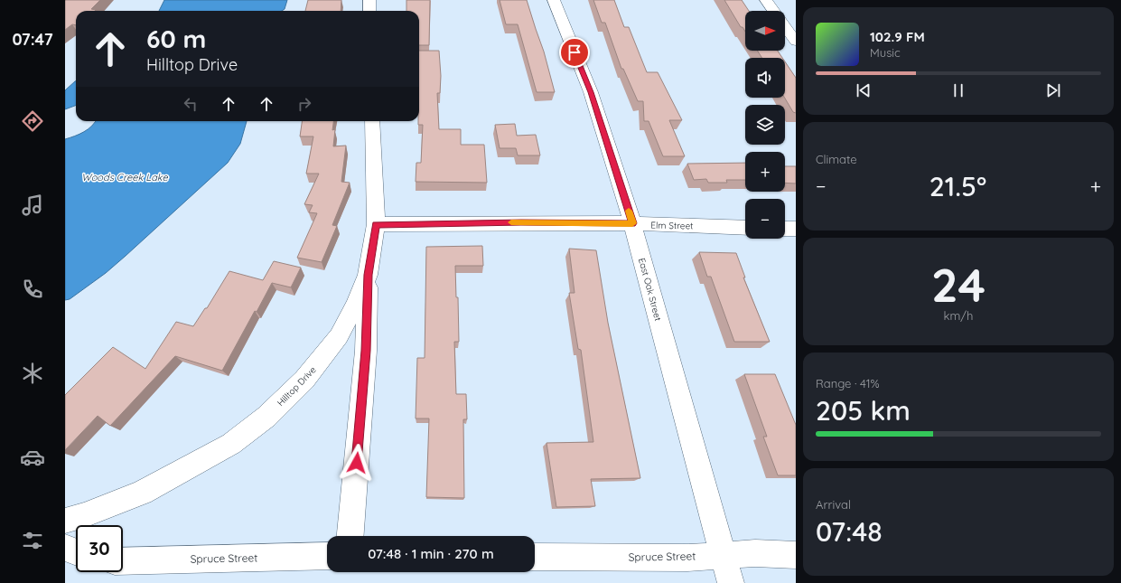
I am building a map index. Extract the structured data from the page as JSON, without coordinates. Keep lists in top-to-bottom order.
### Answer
{
  "streets": {
    "street": [
      "Elm Street",
      "East Oak Street",
      "Hilltop Drive",
      "Spruce Street"
    ]
  },
  "crossings": [
    ["Elm Street", "East Oak Street"],
    ["Elm Street", "Hilltop Drive"],
    ["East Oak Street", "Spruce Street"]
  ],
  "water": ["Woods Creek Lake"],
  "north": "right",
  "page": {
    "tabs": "07:47",
    "map_buttons": ["+", "−"],
    "turn": ["60 m", "Hilltop Drive"],
    "song": ["102.9 FM", "Music"],
    "tile": [
      "Climate",
      ["24", "km/h"],
      ["Range · 41%", "205 km"],
      ["Arrival", "07:48"]
    ],
    "heat": ["−", "21.5°", "+"],
    "limit": "30",
    "trip": "07:48 · 1 min · 270 m"
  }
}
